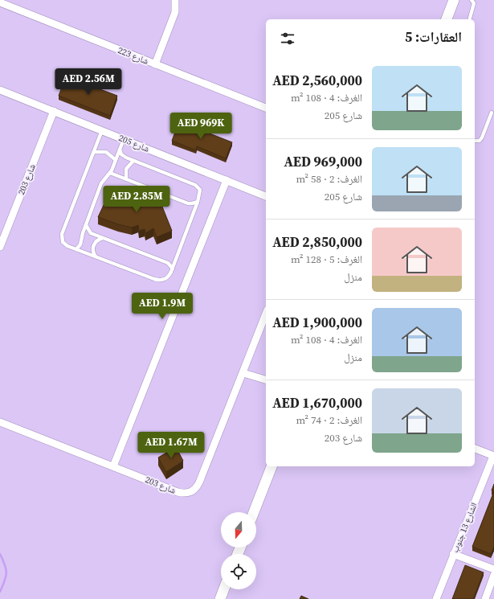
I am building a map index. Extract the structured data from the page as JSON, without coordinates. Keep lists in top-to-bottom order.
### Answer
{
  "streets": {
    "street": [
      "شارع 223",
      "شارع 205",
      "شارع 203",
      "الشارع 13 جنوب"
    ]
  },
  "crossings": [
    ["شارع 205", "شارع 203"]
  ],
  "north": "bottom",
  "page": {
    "heading": "العقارات: 5",
    "list": [
      {
        "name": "AED 2,560,000",
        "note": "الغرف: 4 · 108 m² · شارع 205"
      },
      {
        "name": "AED 969,000",
        "note": "الغرف: 2 · 58 m² · شارع 205"
      },
      {
        "name": "AED 2,850,000",
        "note": "الغرف: 5 · 128 m² · منزل"
      },
      {
        "name": "AED 1,900,000",
        "note": "الغرف: 4 · 108 m² · منزل"
      },
      {
        "name": "AED 1,670,000",
        "note": "الغرف: 2 · 74 m² · شارع 203"
      }
    ],
    "price": [
      "AED 2.56M",
      "AED 969K",
      "AED 2.85M",
      "AED 1.9M",
      "AED 1.67M"
    ]
  }
}
